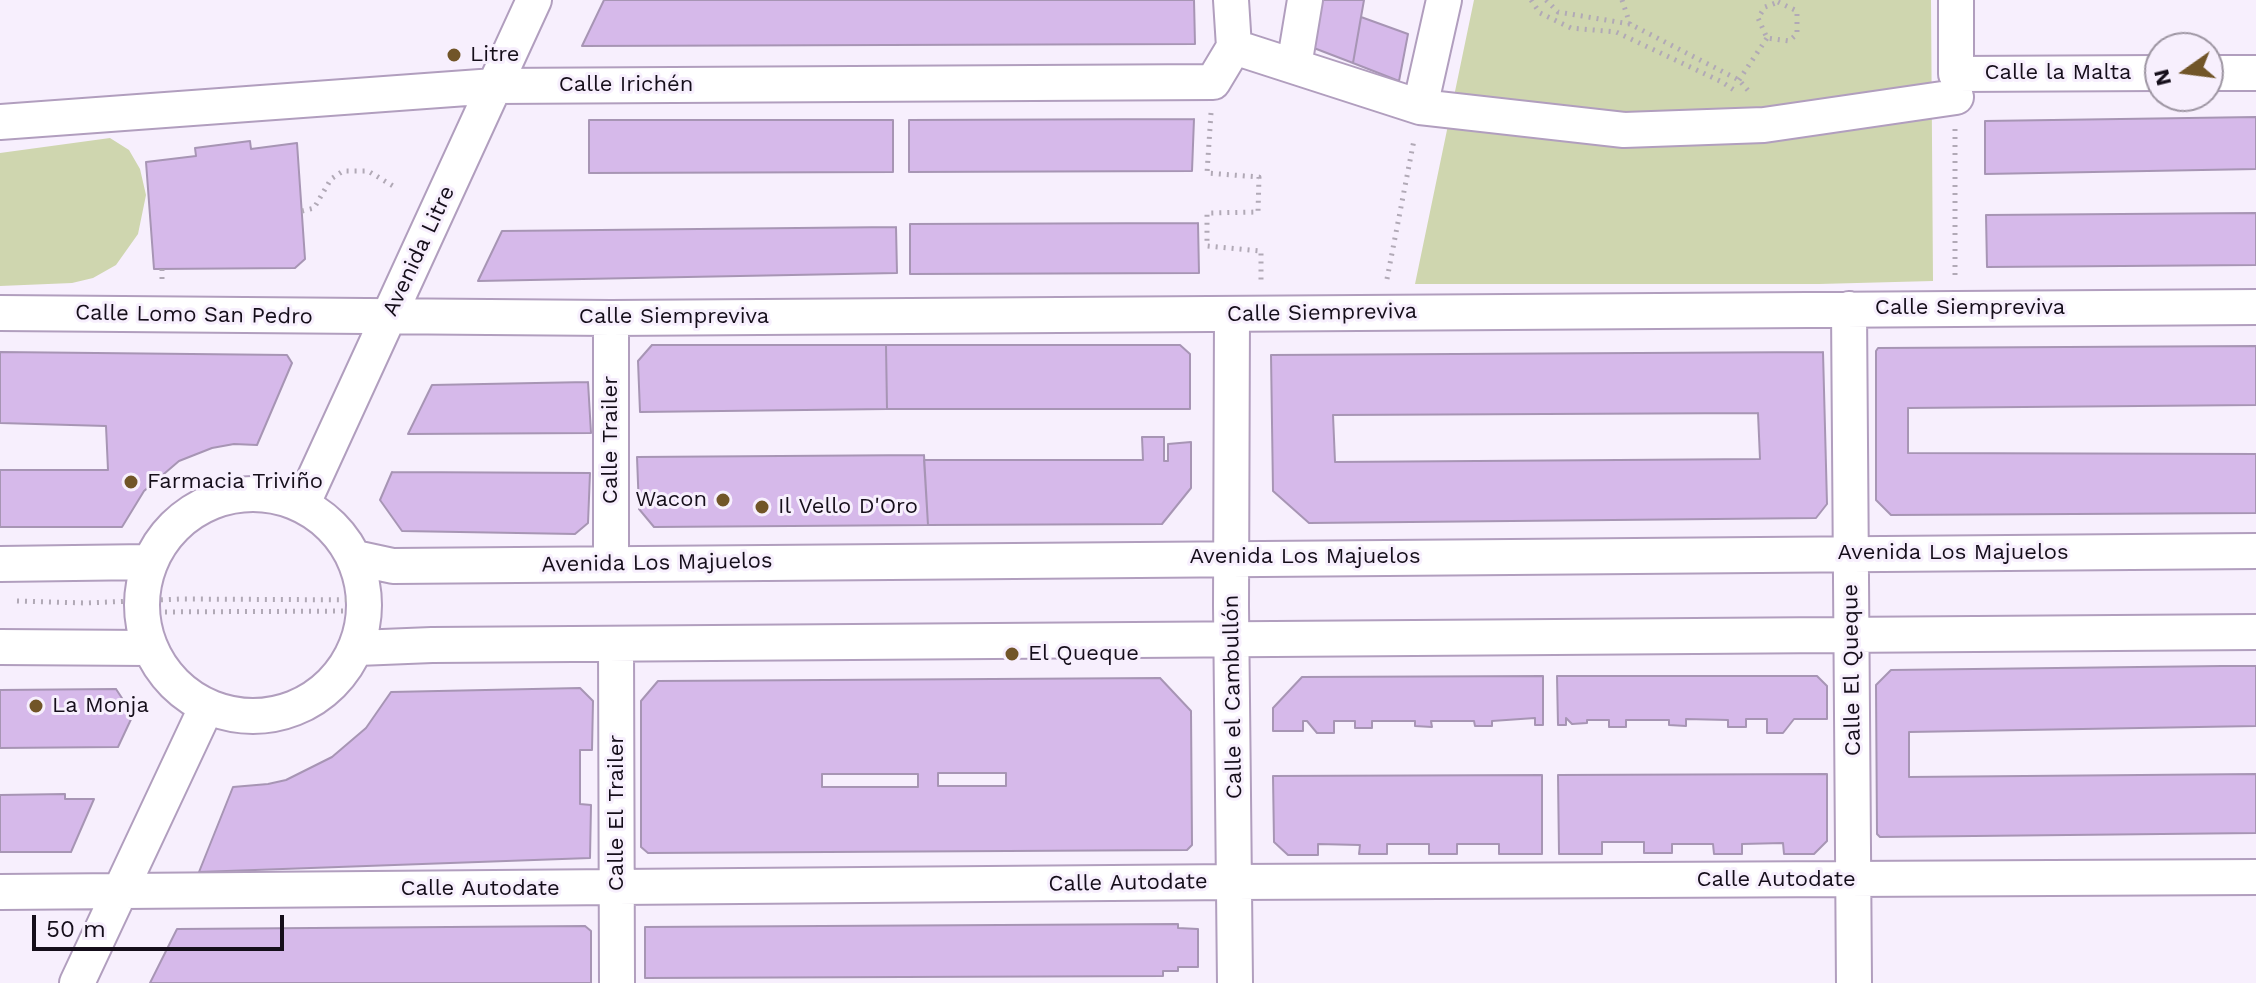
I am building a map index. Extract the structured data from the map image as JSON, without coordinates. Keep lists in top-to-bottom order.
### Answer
{
  "streets": {
    "street": [
      "Calle la Malta",
      "Calle Irichén",
      "Avenida Litre",
      "Calle Siempreviva",
      "Calle Lomo San Pedro",
      "Calle Trailer",
      "Avenida Los Majuelos",
      "Calle El Queque",
      "Calle el Cambullón",
      "Calle El Trailer",
      "Calle Autodate"
    ]
  },
  "crossings": [
    ["Calle Irichén", "Avenida Litre"],
    ["Avenida Litre", "Calle Siempreviva"],
    ["Avenida Litre", "Calle Lomo San Pedro"],
    ["Avenida Litre", "Avenida Los Majuelos"],
    ["Calle Siempreviva", "Calle Lomo San Pedro"],
    ["Calle Siempreviva", "Calle Trailer"],
    ["Calle Siempreviva", "Calle El Queque"],
    ["Calle Siempreviva", "Calle el Cambullón"],
    ["Calle Trailer", "Avenida Los Majuelos"],
    ["Avenida Los Majuelos", "Calle El Queque"],
    ["Avenida Los Majuelos", "Calle el Cambullón"],
    ["Calle El Queque", "Calle Autodate"],
    ["Calle el Cambullón", "Calle Autodate"],
    ["Calle El Trailer", "Calle Autodate"]
  ],
  "places": [
    "Litre",
    "Farmacia Triviño",
    "Wacon",
    "Il Vello D'Oro",
    "El Queque",
    "La Monja"
  ],
  "scale_bar": "50 m",
  "north": "left"
}
